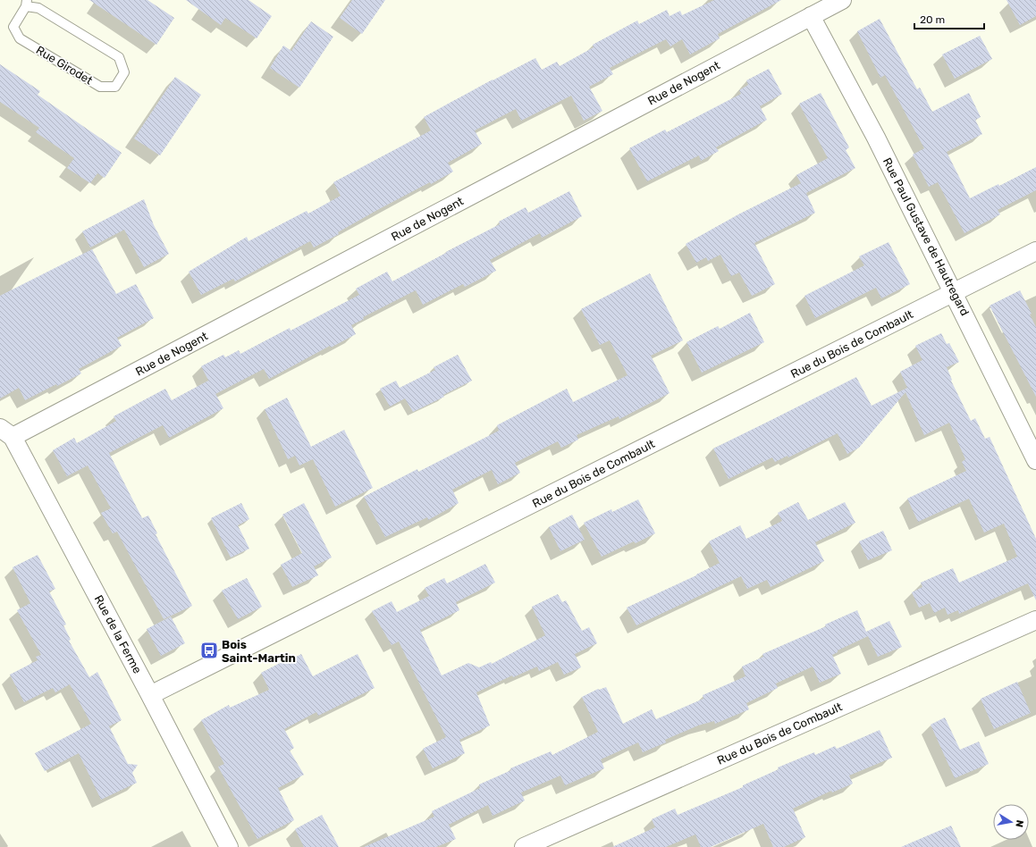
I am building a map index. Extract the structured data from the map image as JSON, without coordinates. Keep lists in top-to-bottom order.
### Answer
{
  "streets": {
    "street": [
      "Rue de Nogent",
      "Rue Paul Gustave de Hautregard",
      "Rue du Bois de Combault",
      "Rue de la Ferme"
    ],
    "lane": ["Rue Girodet"]
  },
  "crossings": [
    ["Rue de Nogent", "Rue Paul Gustave de Hautregard"],
    ["Rue de Nogent", "Rue de la Ferme"],
    ["Rue Paul Gustave de Hautregard", "Rue du Bois de Combault"],
    ["Rue du Bois de Combault", "Rue de la Ferme"]
  ],
  "places": {
    "bus stop": ["Bois Saint-Martin"]
  },
  "scale_bar": "20 m",
  "north": "right"
}
